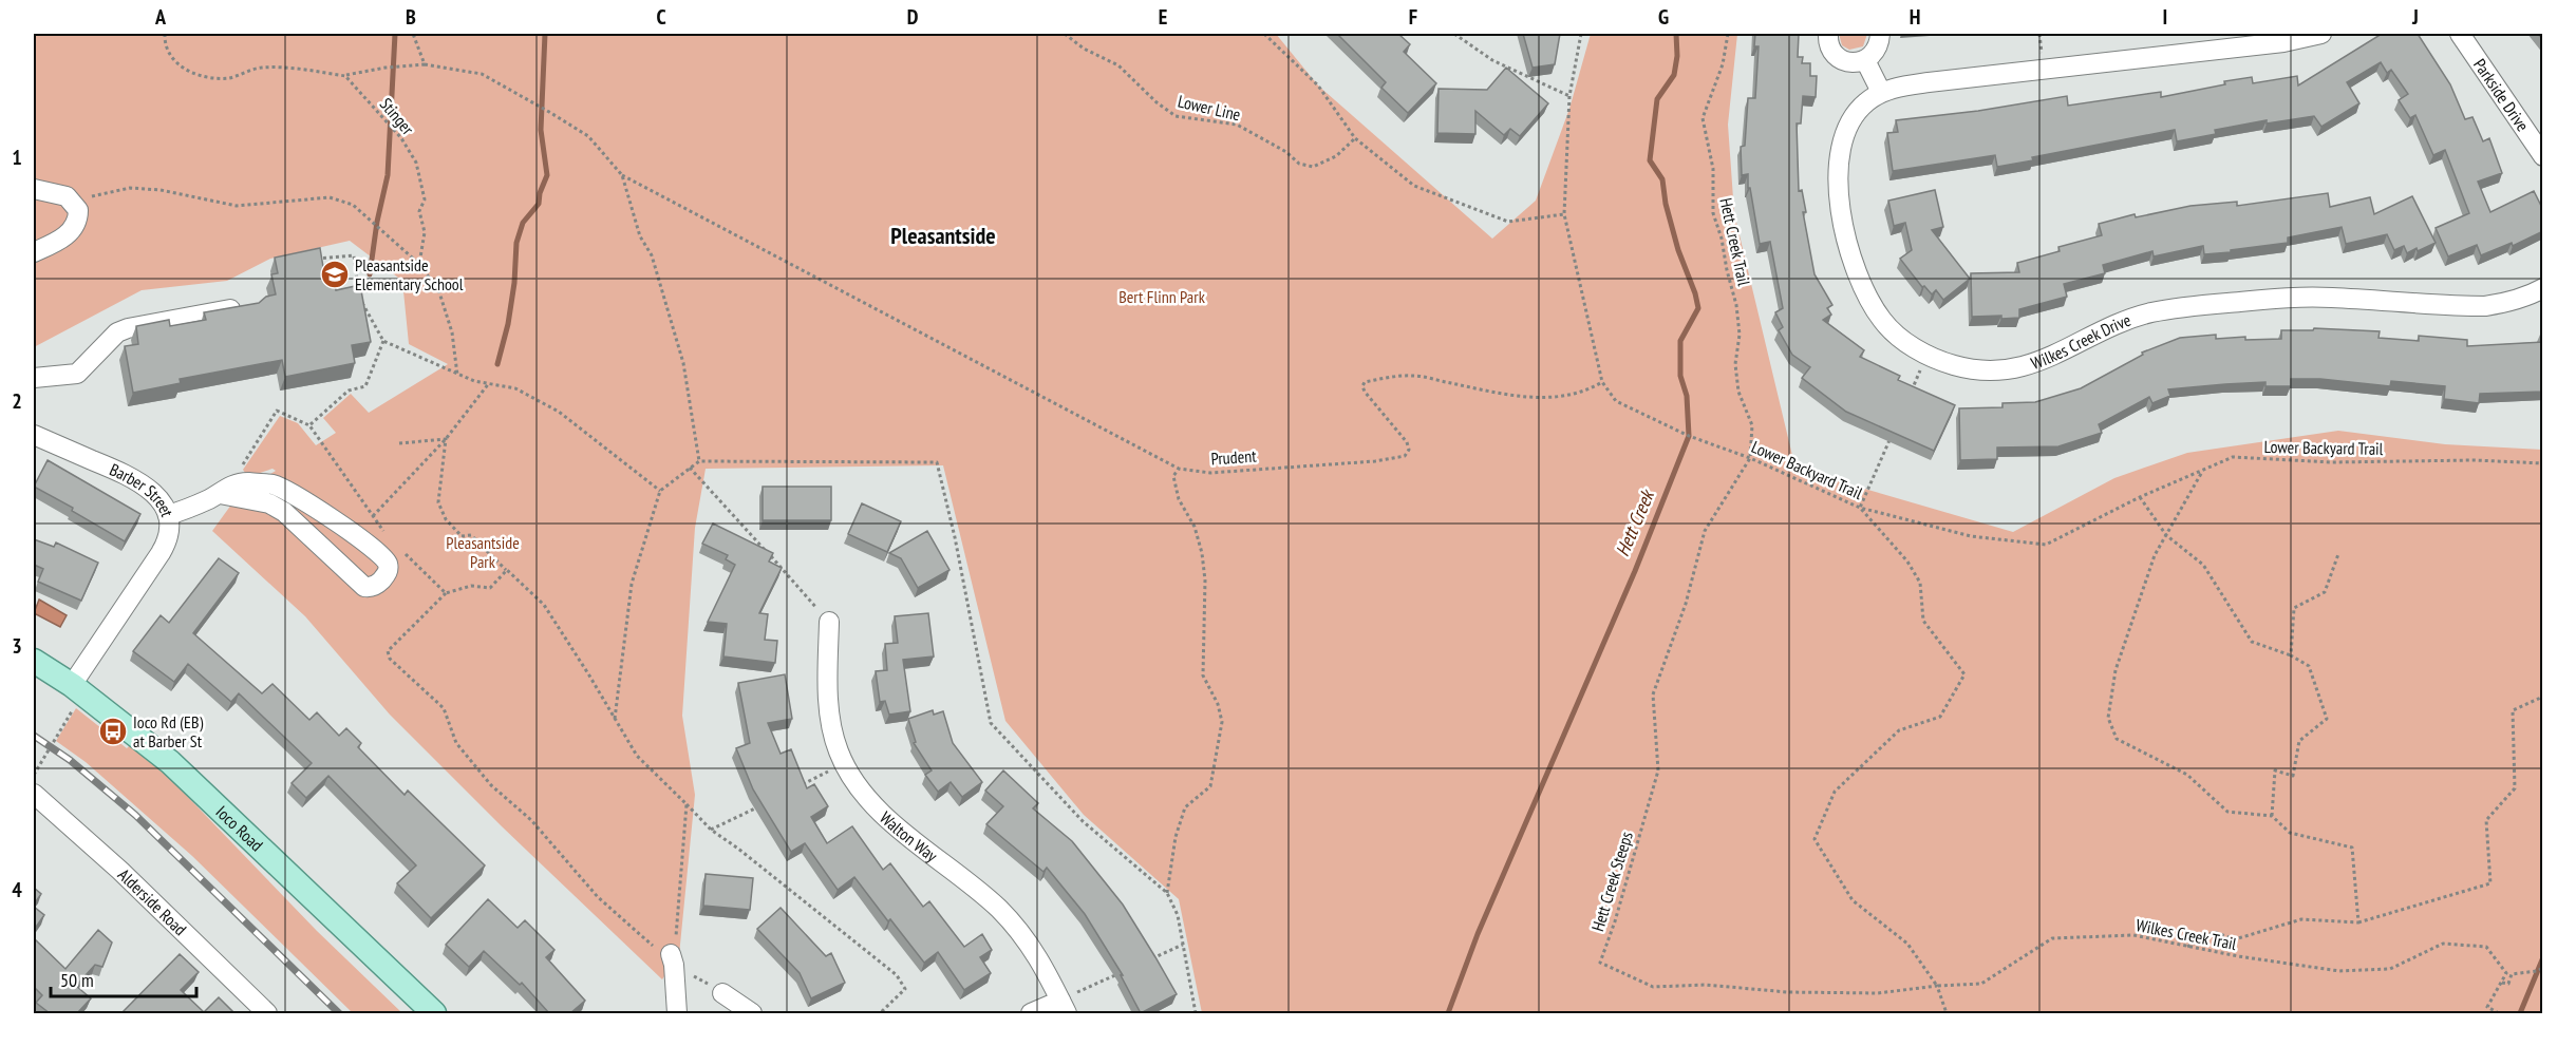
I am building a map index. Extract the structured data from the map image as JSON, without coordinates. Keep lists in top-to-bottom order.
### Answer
{
  "streets": {
    "main road": ["Ioco Road"],
    "street": [
      "Parkside Drive",
      "Wilkes Creek Drive",
      "Barber Street",
      "Walton Way",
      "Alderside Road"
    ],
    "path": [
      "Lower Line",
      "Stinger",
      "Hett Creek Trail",
      "Lower Backyard Trail",
      "Prudent",
      "Hett Creek Steeps",
      "Wilkes Creek Trail"
    ]
  },
  "crossings": [
    ["Hett Creek Trail", "Lower Backyard Trail"],
    ["Hett Creek Trail", "Hett Creek Steeps"],
    ["Lower Backyard Trail", "Prudent"],
    ["Lower Backyard Trail", "Hett Creek Steeps"],
    ["Barber Street", "Ioco Road"],
    ["Hett Creek Steeps", "Wilkes Creek Trail"]
  ],
  "districts": ["Pleasantside"],
  "water": ["Hett Creek"],
  "parks": ["Bert Flinn Park", "Pleasantside Park"],
  "places": {
    "school or university": ["Pleasantside Elementary School"],
    "bus stop": ["Ioco Rd (EB) at Barber St"]
  },
  "scale_bar": "50 m",
  "grid": {
    "columns": [
      "A",
      "B",
      "C",
      "D",
      "E",
      "F",
      "G",
      "H",
      "I",
      "J"
    ],
    "rows": [
      "1",
      "2",
      "3",
      "4"
    ]
  }
}
